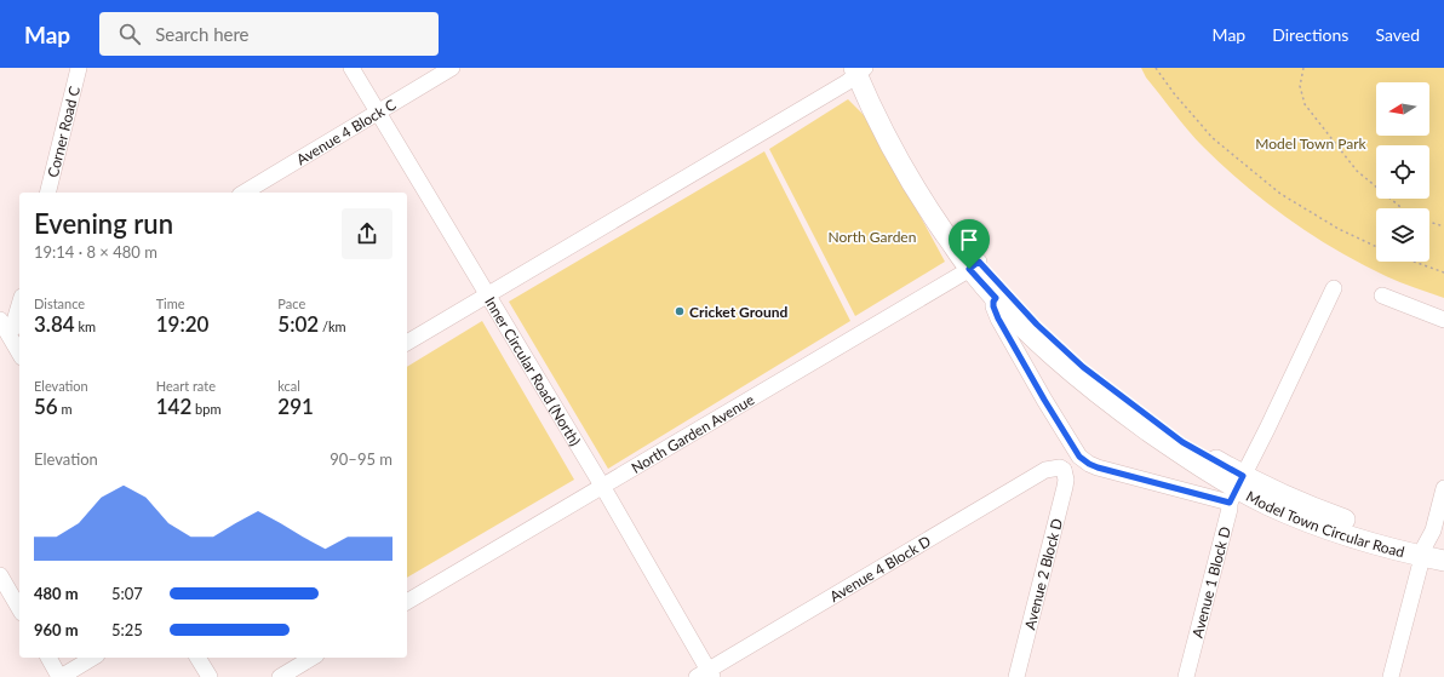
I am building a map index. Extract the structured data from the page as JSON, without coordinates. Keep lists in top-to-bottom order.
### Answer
{
  "streets": {
    "main road": ["Model Town Circular Road"],
    "street": [
      "Corner Road C",
      "Avenue 4 Block C",
      "Inner Circular Road (North)",
      "North Garden Avenue",
      "Avenue 4 Block D",
      "Avenue 2 Block D",
      "Avenue 1 Block D"
    ]
  },
  "crossings": [
    ["Avenue 4 Block C", "Inner Circular Road (North)"],
    ["Inner Circular Road (North)", "North Garden Avenue"],
    ["Inner Circular Road (North)", "Avenue 4 Block D"],
    ["North Garden Avenue", "Model Town Circular Road"],
    ["Model Town Circular Road", "Avenue 1 Block D"],
    ["Avenue 4 Block D", "Avenue 2 Block D"]
  ],
  "parks": ["Model Town Park", "North Garden"],
  "places": ["Cricket Ground"],
  "north": "left",
  "page": {
    "header": "Map",
    "search": "Search here",
    "nav": ["Map", "Directions", "Saved"],
    "heading": ["Evening run", "19:14 · 8 × 480 m"],
    "stats": [
      ["Distance", "3.84 km"],
      ["Time", "19:20"],
      ["Pace", "5:02 /km"],
      ["Elevation", "56 m"],
      ["Heart rate", "142 bpm"],
      ["kcal", "291"]
    ],
    "chart": ["Elevation", "90–95 m"],
    "list": [
      {
        "name": "480 m",
        "note": "5:07"
      },
      {
        "name": "960 m",
        "note": "5:25"
      }
    ]
  }
}
